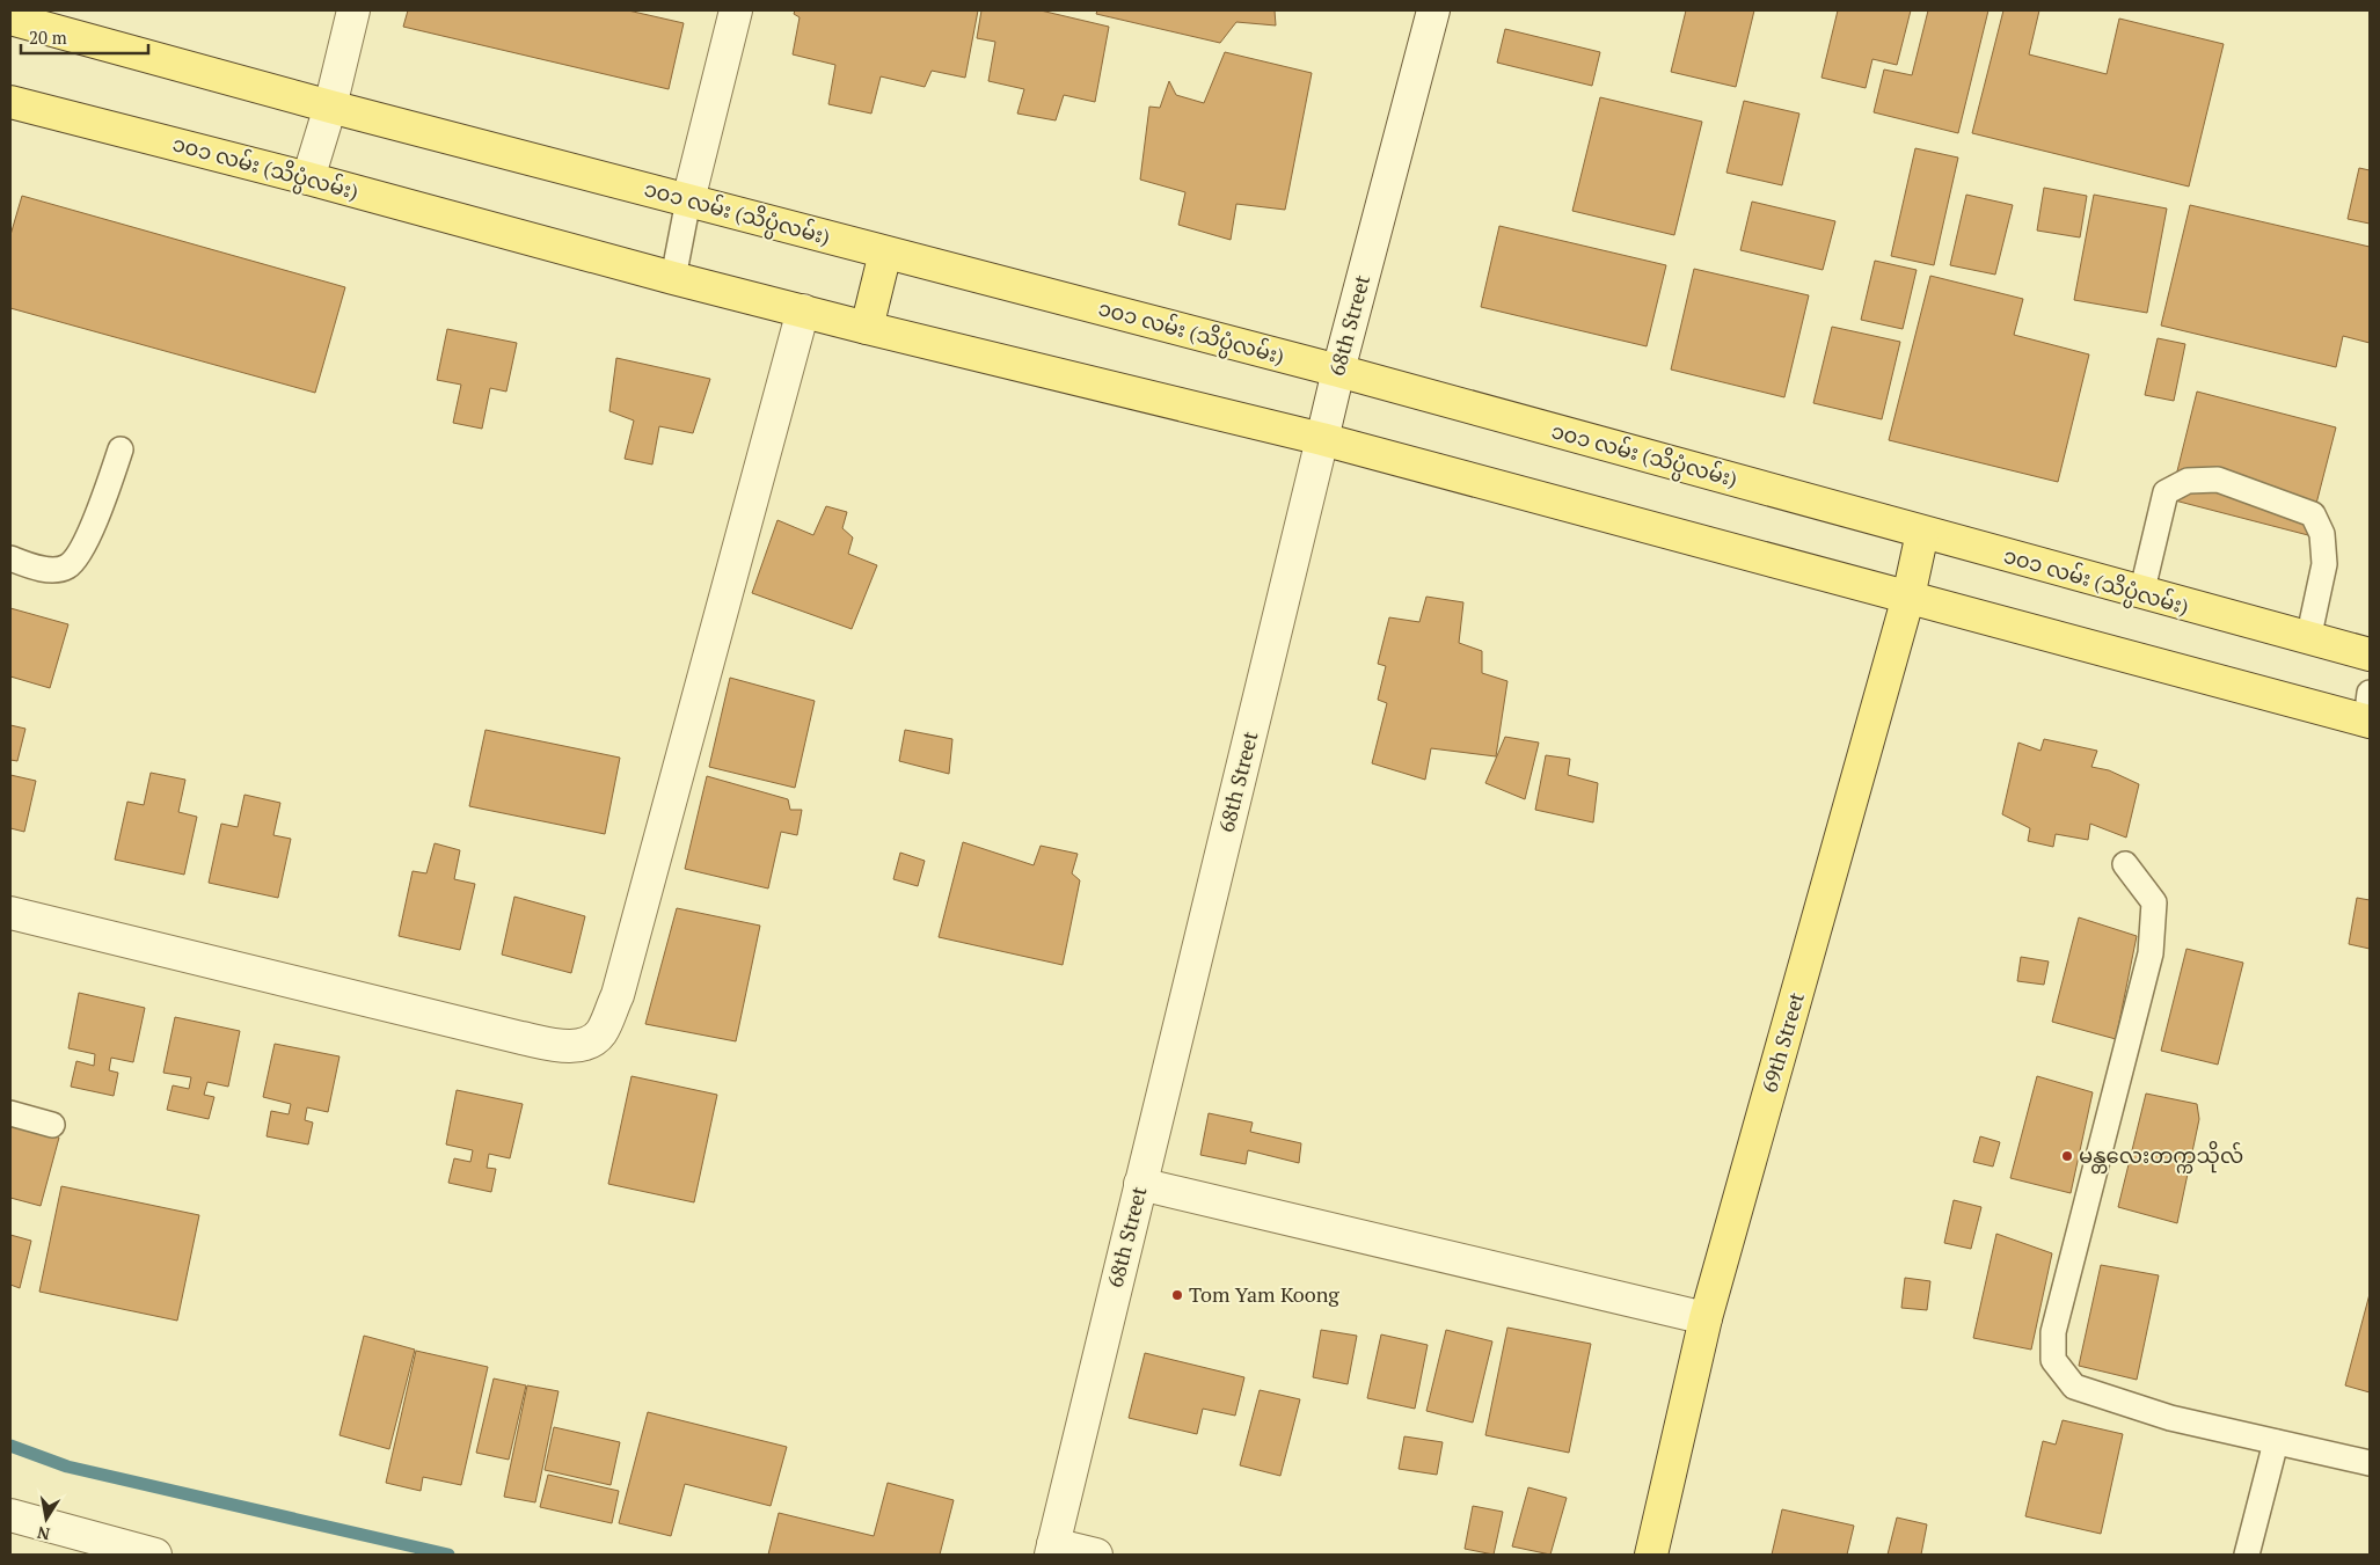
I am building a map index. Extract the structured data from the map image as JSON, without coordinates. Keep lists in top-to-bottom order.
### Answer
{
  "streets": {
    "main road": ["၁၀၁ လမ်း (သိပ္ပံလမ်း)", "69th Street"],
    "street": ["68th Street"]
  },
  "crossings": [
    ["၁၀၁ လမ်း (သိပ္ပံလမ်း)", "68th Street"],
    ["၁၀၁ လမ်း (သိပ္ပံလမ်း)", "69th Street"]
  ],
  "places": ["မန္တလေးတက္ကသိုလ်", "Tom Yam Koong"],
  "scale_bar": "20 m",
  "north": "bottom"
}
